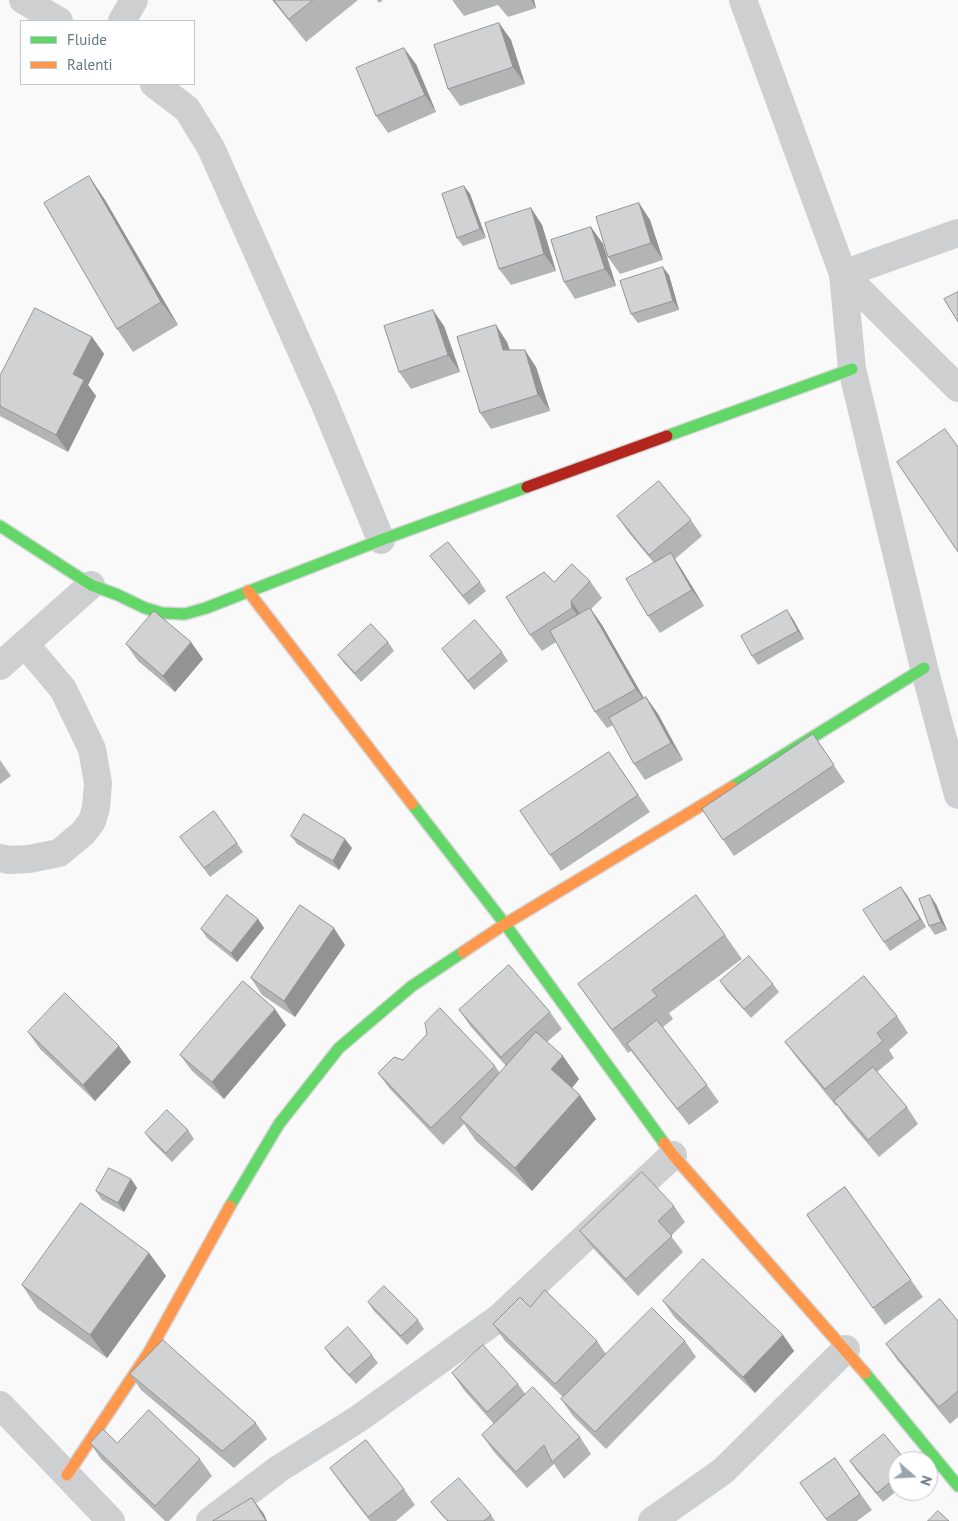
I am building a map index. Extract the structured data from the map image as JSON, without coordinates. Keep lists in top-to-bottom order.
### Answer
{
  "legend": ["Fluide", "Ralenti"],
  "north": "right"
}
